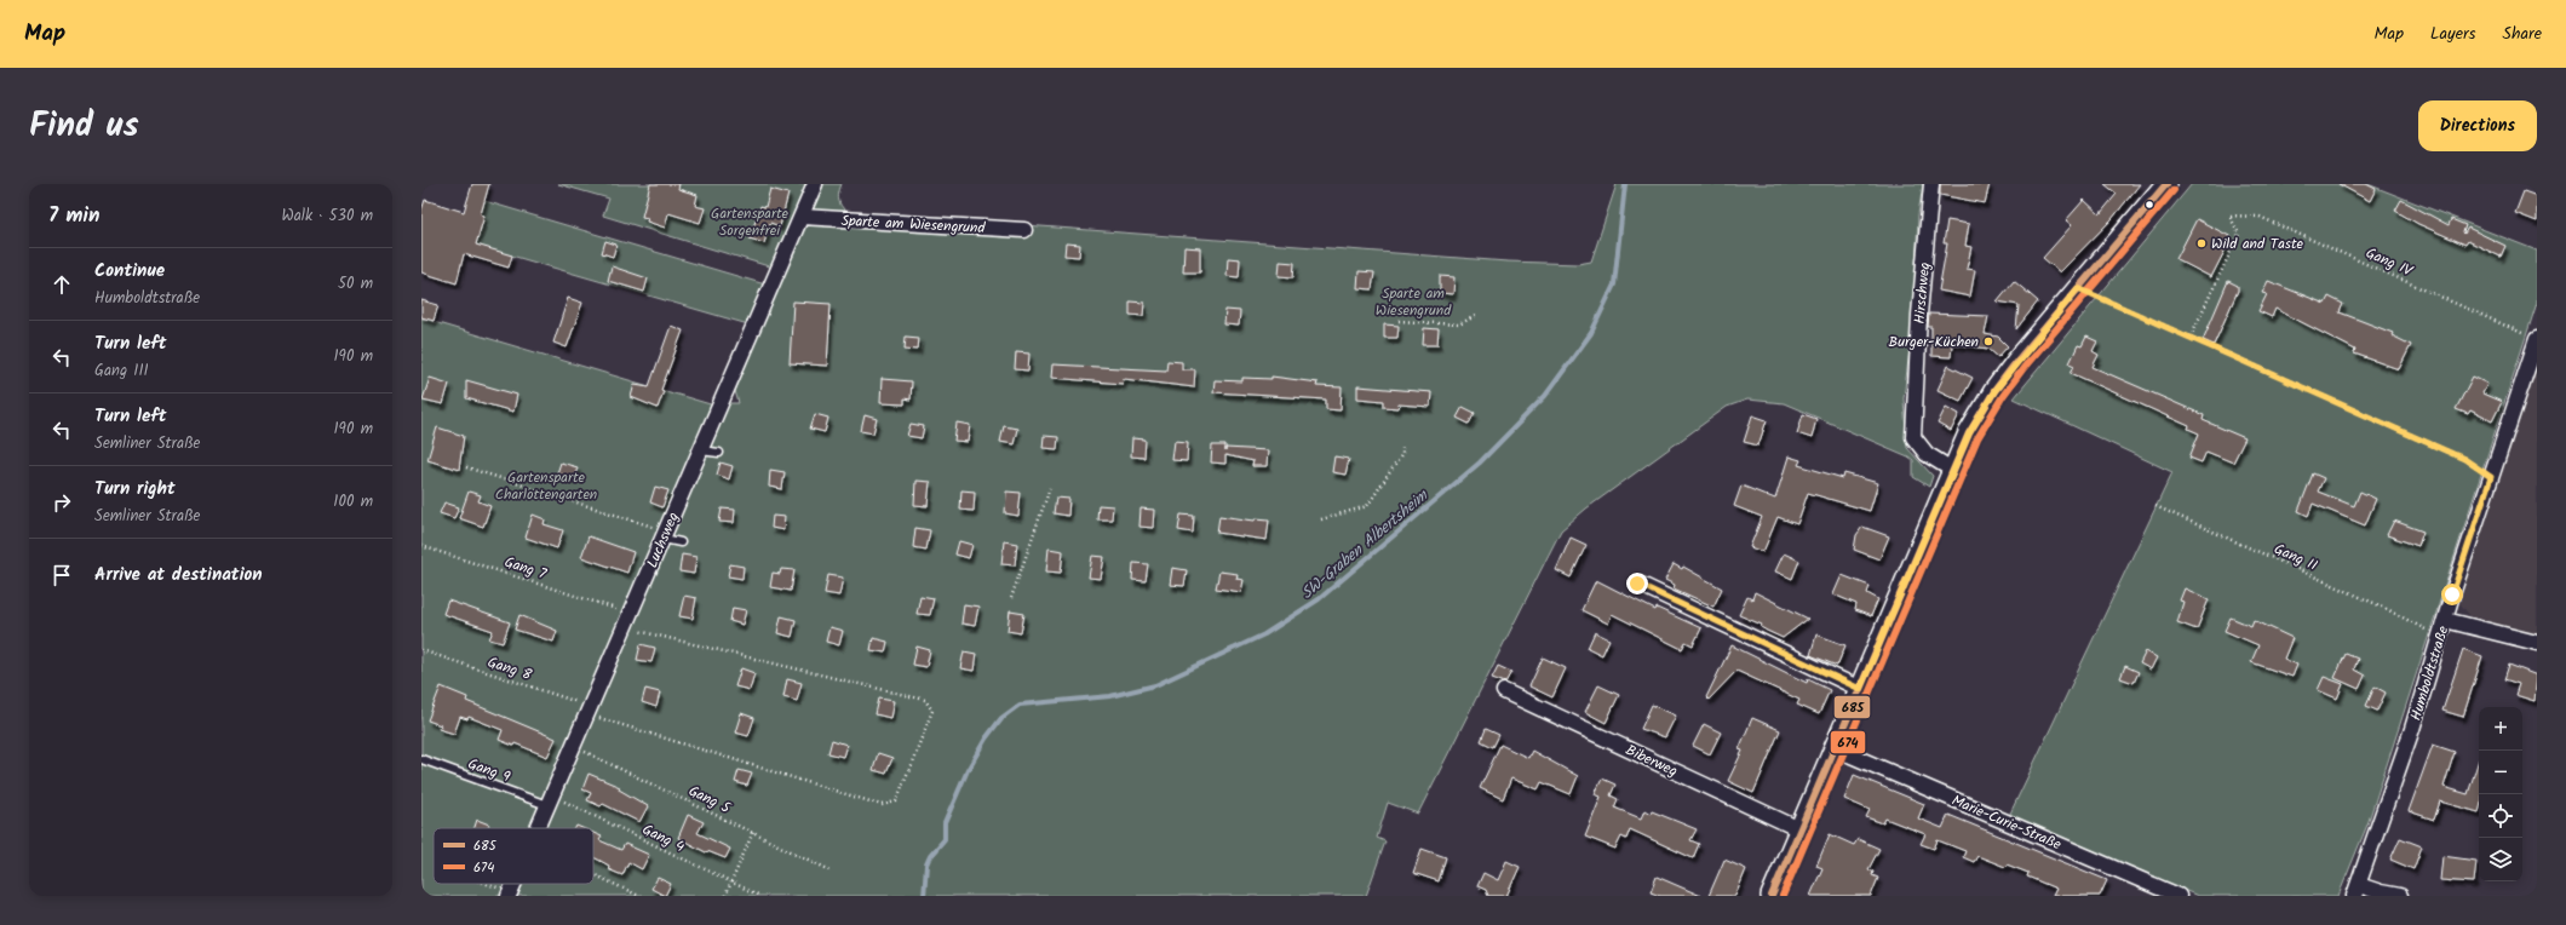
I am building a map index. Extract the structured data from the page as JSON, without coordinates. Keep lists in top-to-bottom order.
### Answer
{
  "streets": {
    "street": [
      "Sparte am Wiesengrund",
      "Hirschweg",
      "Luchsweg",
      "Humboldtstraße",
      "Biberweg",
      "Marie-Curie-Straße"
    ],
    "lane": ["Gang 9"],
    "path": [
      "Gang IV",
      "Gang II",
      "Gang 7",
      "Gang 8",
      "Gang 5",
      "Gang 4"
    ]
  },
  "crossings": [
    ["Sparte am Wiesengrund", "Luchsweg"],
    ["Gang IV", "Humboldtstraße"],
    ["Luchsweg", "Gang 8"],
    ["Luchsweg", "Gang 9"],
    ["Luchsweg", "Gang 4"],
    ["Gang 9", "Gang 4"]
  ],
  "water": ["SW-Graben Albertsheim"],
  "parks": ["Gartensparte Sorgenfrei", "Sparte am Wiesengrund", "Gartensparte Charlottengarten"],
  "places": ["Wild and Taste", "Burger-Küchen"],
  "lines": ["transit line 685", "transit line 674"],
  "legend": ["685", "674"],
  "page": {
    "header": "Map",
    "nav": ["Map", "Layers", "Share"],
    "title": "Find us",
    "buttons": "Directions",
    "heading": ["7 min", "Walk · 530 m"],
    "list": [
      ["Continue", "Humboldtstraße", "50 m"],
      ["Turn left", "Gang III", "190 m"],
      ["Turn left", "Semliner Straße", "190 m"],
      ["Turn right", "Semliner Straße", "100 m"],
      "Arrive at destination"
    ],
    "map_buttons": ["+", "−"]
  }
}
